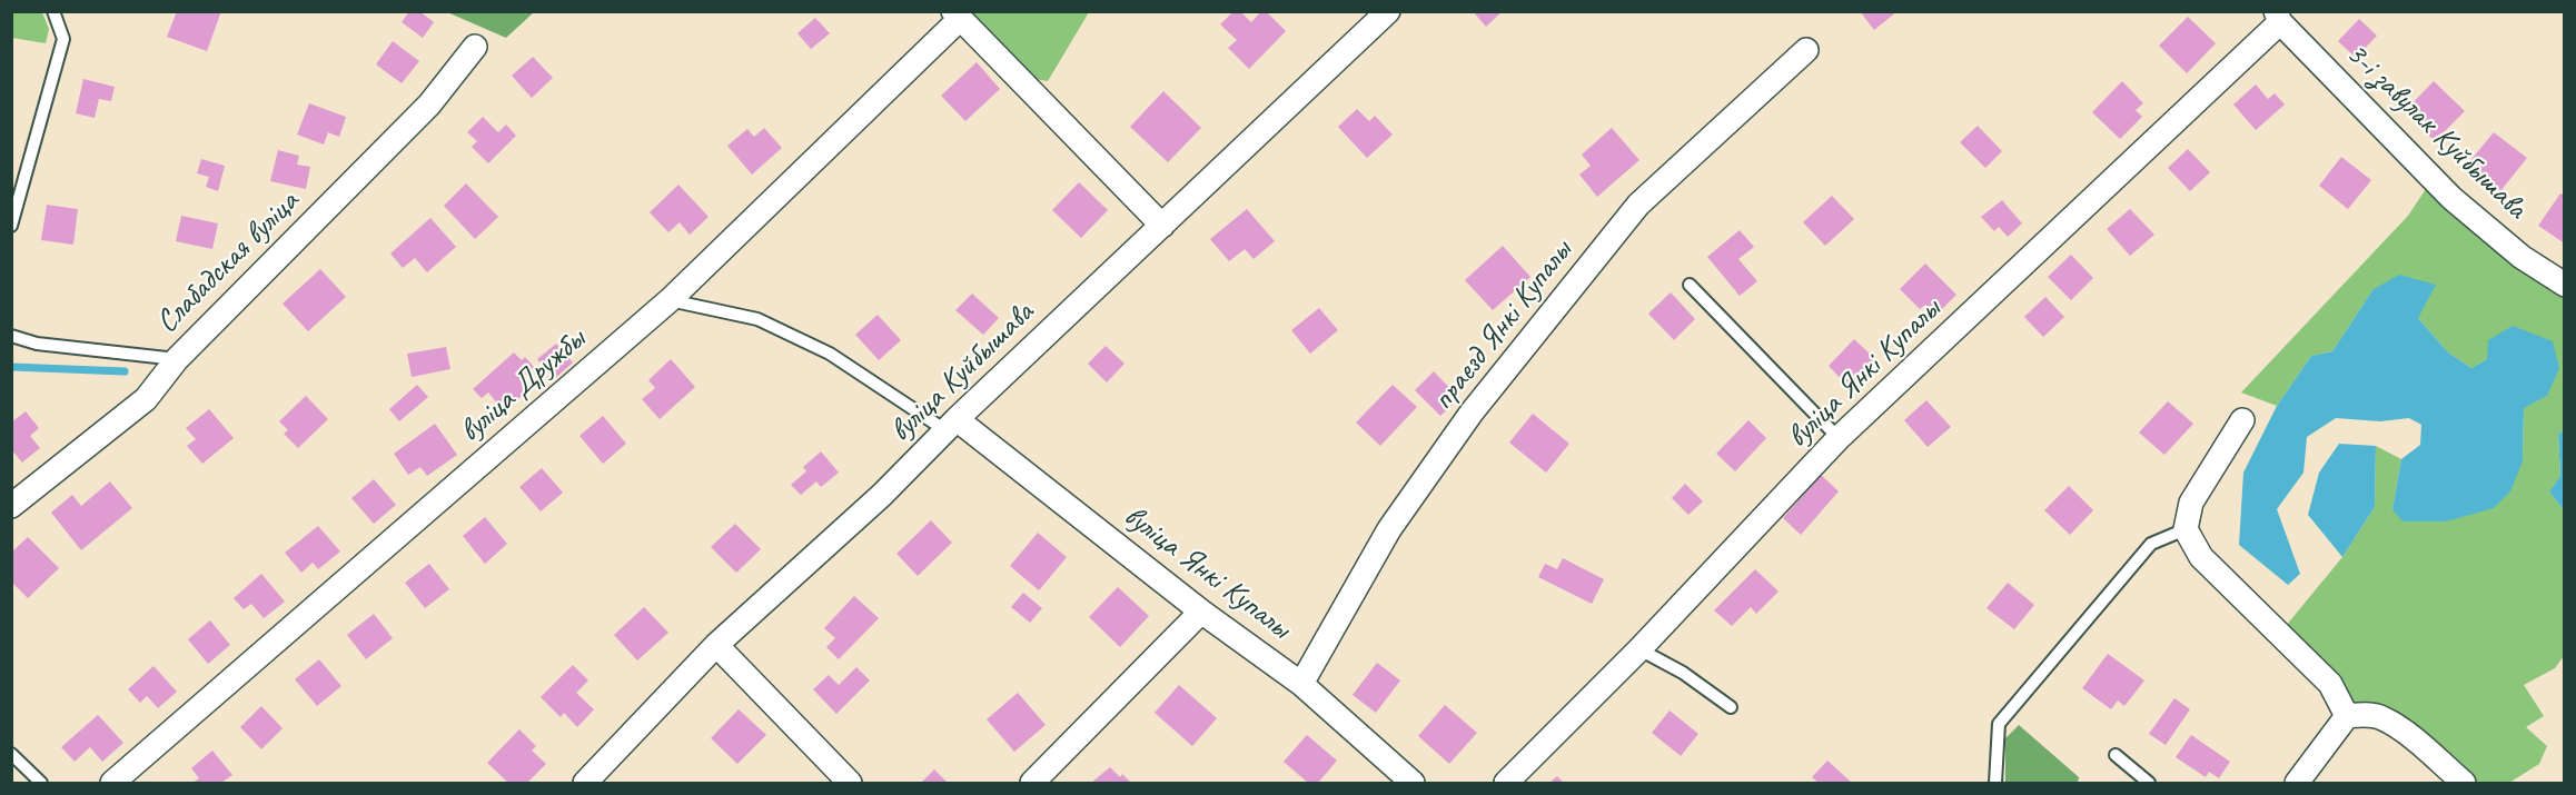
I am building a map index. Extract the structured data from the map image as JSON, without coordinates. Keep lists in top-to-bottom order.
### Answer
{
  "streets": {
    "street": [
      "3-і завулак Куйбышава",
      "Слабадская вуліца",
      "праезд Янкі Купалы",
      "вуліца Куйбышава",
      "вуліца Янкі Купалы",
      "вуліца Дружбы"
    ]
  },
  "crossings": [
    ["3-і завулак Куйбышава", "вуліца Янкі Купалы"],
    ["праезд Янкі Купалы", "вуліца Янкі Купалы"],
    ["вуліца Куйбышава", "вуліца Янкі Купалы"]
  ]
}
